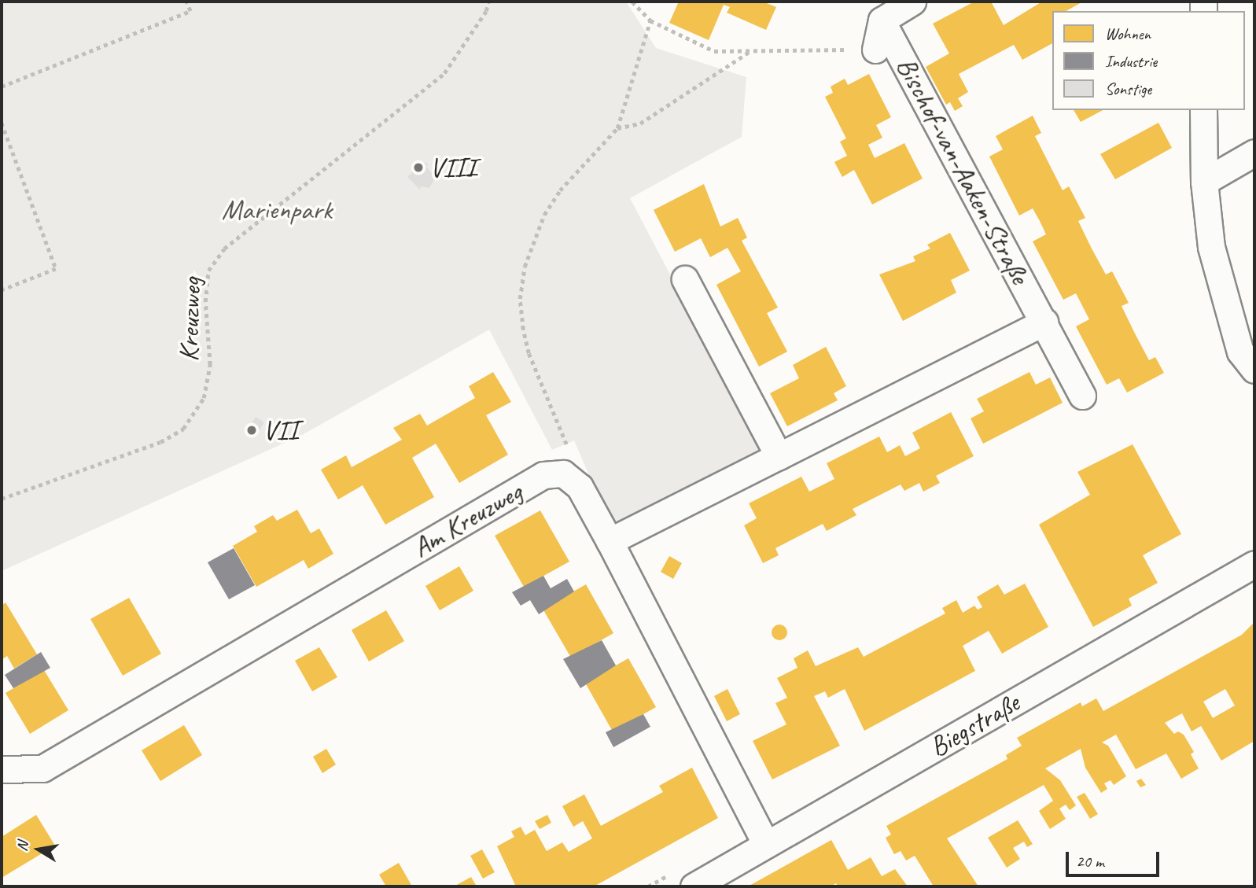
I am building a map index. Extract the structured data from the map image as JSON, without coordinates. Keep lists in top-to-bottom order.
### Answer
{
  "streets": {
    "street": ["Bischof-van-Aaken-Straße", "Am Kreuzweg", "Biegstraße"],
    "path": ["Kreuzweg"]
  },
  "parks": ["Marienpark"],
  "places": ["VIII", "VII"],
  "legend": ["Wohnen", "Industrie", "Sonstige"],
  "scale_bar": "20 m",
  "north": "left"
}
